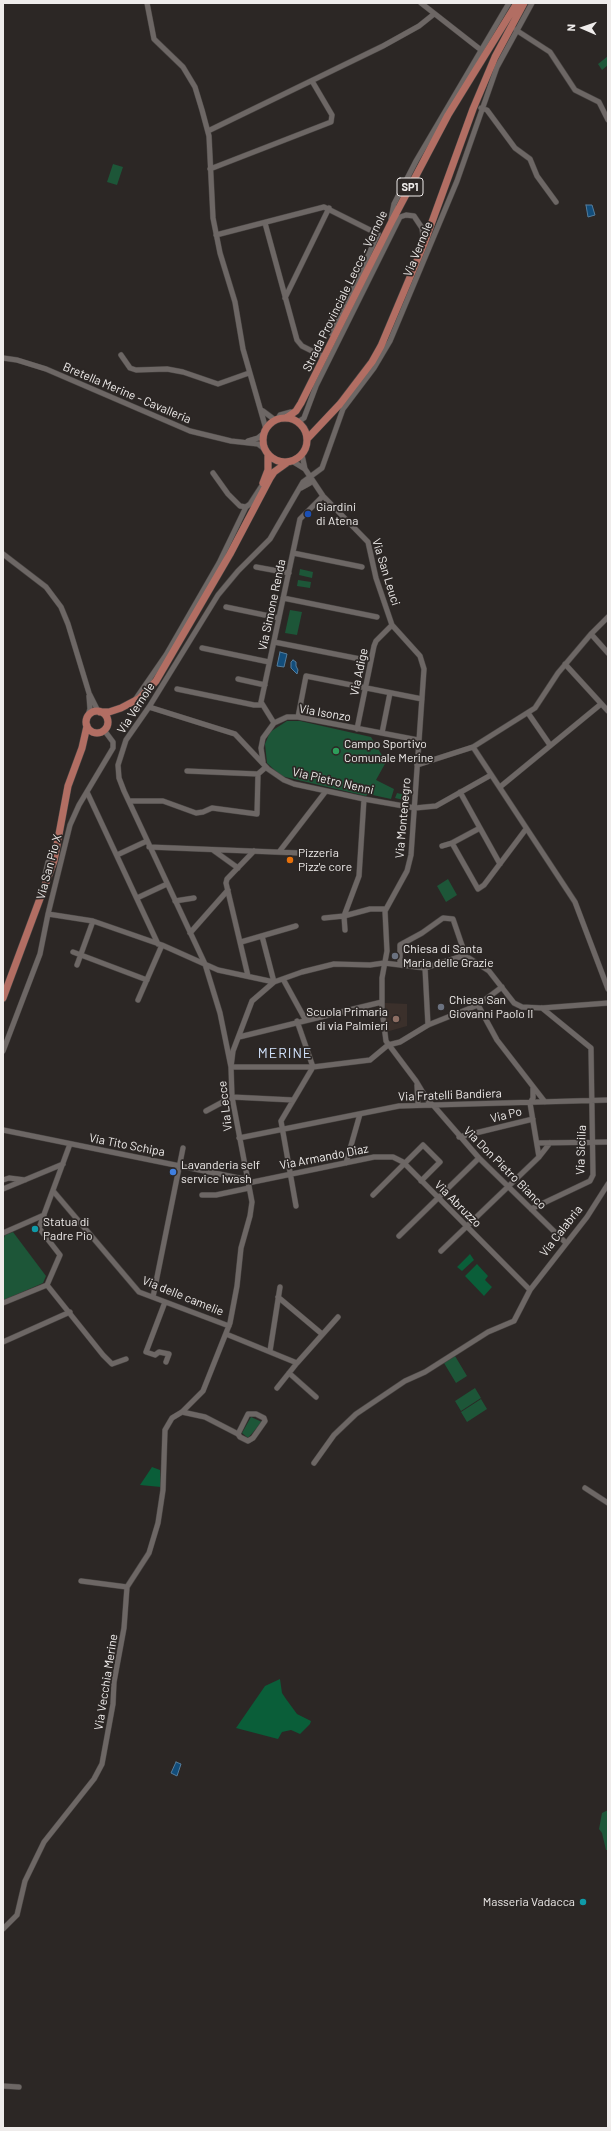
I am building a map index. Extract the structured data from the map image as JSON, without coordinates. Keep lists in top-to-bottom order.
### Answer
{
  "streets": {
    "main road": ["SP1", "Strada Provinciale Lecce - Vernole"],
    "street": [
      "Via Vernole",
      "Bretella Merine - Cavalleria",
      "Via San Leuci",
      "Via Simone Renda",
      "Via Adige",
      "Via Isonzo",
      "Via Pietro Nenni",
      "Via Montenegro",
      "Via San Pio X",
      "Via Fratelli Bandiera",
      "Via Lecce",
      "Via Po",
      "Via Tito Schipa",
      "Via Sicilia",
      "Via Armando Diaz",
      "Via Don Pietro Bianco",
      "Via Abruzzo",
      "Via Calabria",
      "Via delle camelie",
      "Via Vecchia Merine"
    ]
  },
  "crossings": [
    ["Via Vernole", "Via San Leuci"],
    ["Via Vernole", "Via Pietro Nenni"],
    ["Via Vernole", "Via San Pio X"],
    ["Via Vernole", "Via Lecce"],
    ["Strada Provinciale Lecce - Vernole", "Bretella Merine - Cavalleria"],
    ["Via San Leuci", "Via Simone Renda"],
    ["Via San Leuci", "Via Adige"],
    ["Via San Leuci", "Via Isonzo"],
    ["Via San Leuci", "Via Montenegro"],
    ["Via Adige", "Via Isonzo"],
    ["Via Isonzo", "Via Montenegro"],
    ["Via Pietro Nenni", "Via Montenegro"],
    ["Via Fratelli Bandiera", "Via Lecce"],
    ["Via Fratelli Bandiera", "Via Sicilia"],
    ["Via Fratelli Bandiera", "Via Don Pietro Bianco"],
    ["Via Lecce", "Via Tito Schipa"],
    ["Via Lecce", "Via Armando Diaz"],
    ["Via Lecce", "Via delle camelie"],
    ["Via Lecce", "Via Vecchia Merine"],
    ["Via Po", "Via Don Pietro Bianco"],
    ["Via Tito Schipa", "Via Armando Diaz"],
    ["Via Sicilia", "Via Don Pietro Bianco"],
    ["Via Armando Diaz", "Via Abruzzo"],
    ["Via Don Pietro Bianco", "Via Calabria"],
    ["Via Abruzzo", "Via Calabria"]
  ],
  "districts": ["MERINE"],
  "places": [
    "Giardini di Atena",
    "Campo Sportivo Comunale Merine",
    "Pizzeria Pizz'e core",
    "Chiesa di Santa Maria delle Grazie",
    "Chiesa San Giovanni Paolo II",
    "Scuola Primaria di via Palmieri",
    "Lavanderia self service Iwash",
    "Statua di Padre Pio",
    "Masseria Vadacca"
  ],
  "north": "left"
}
